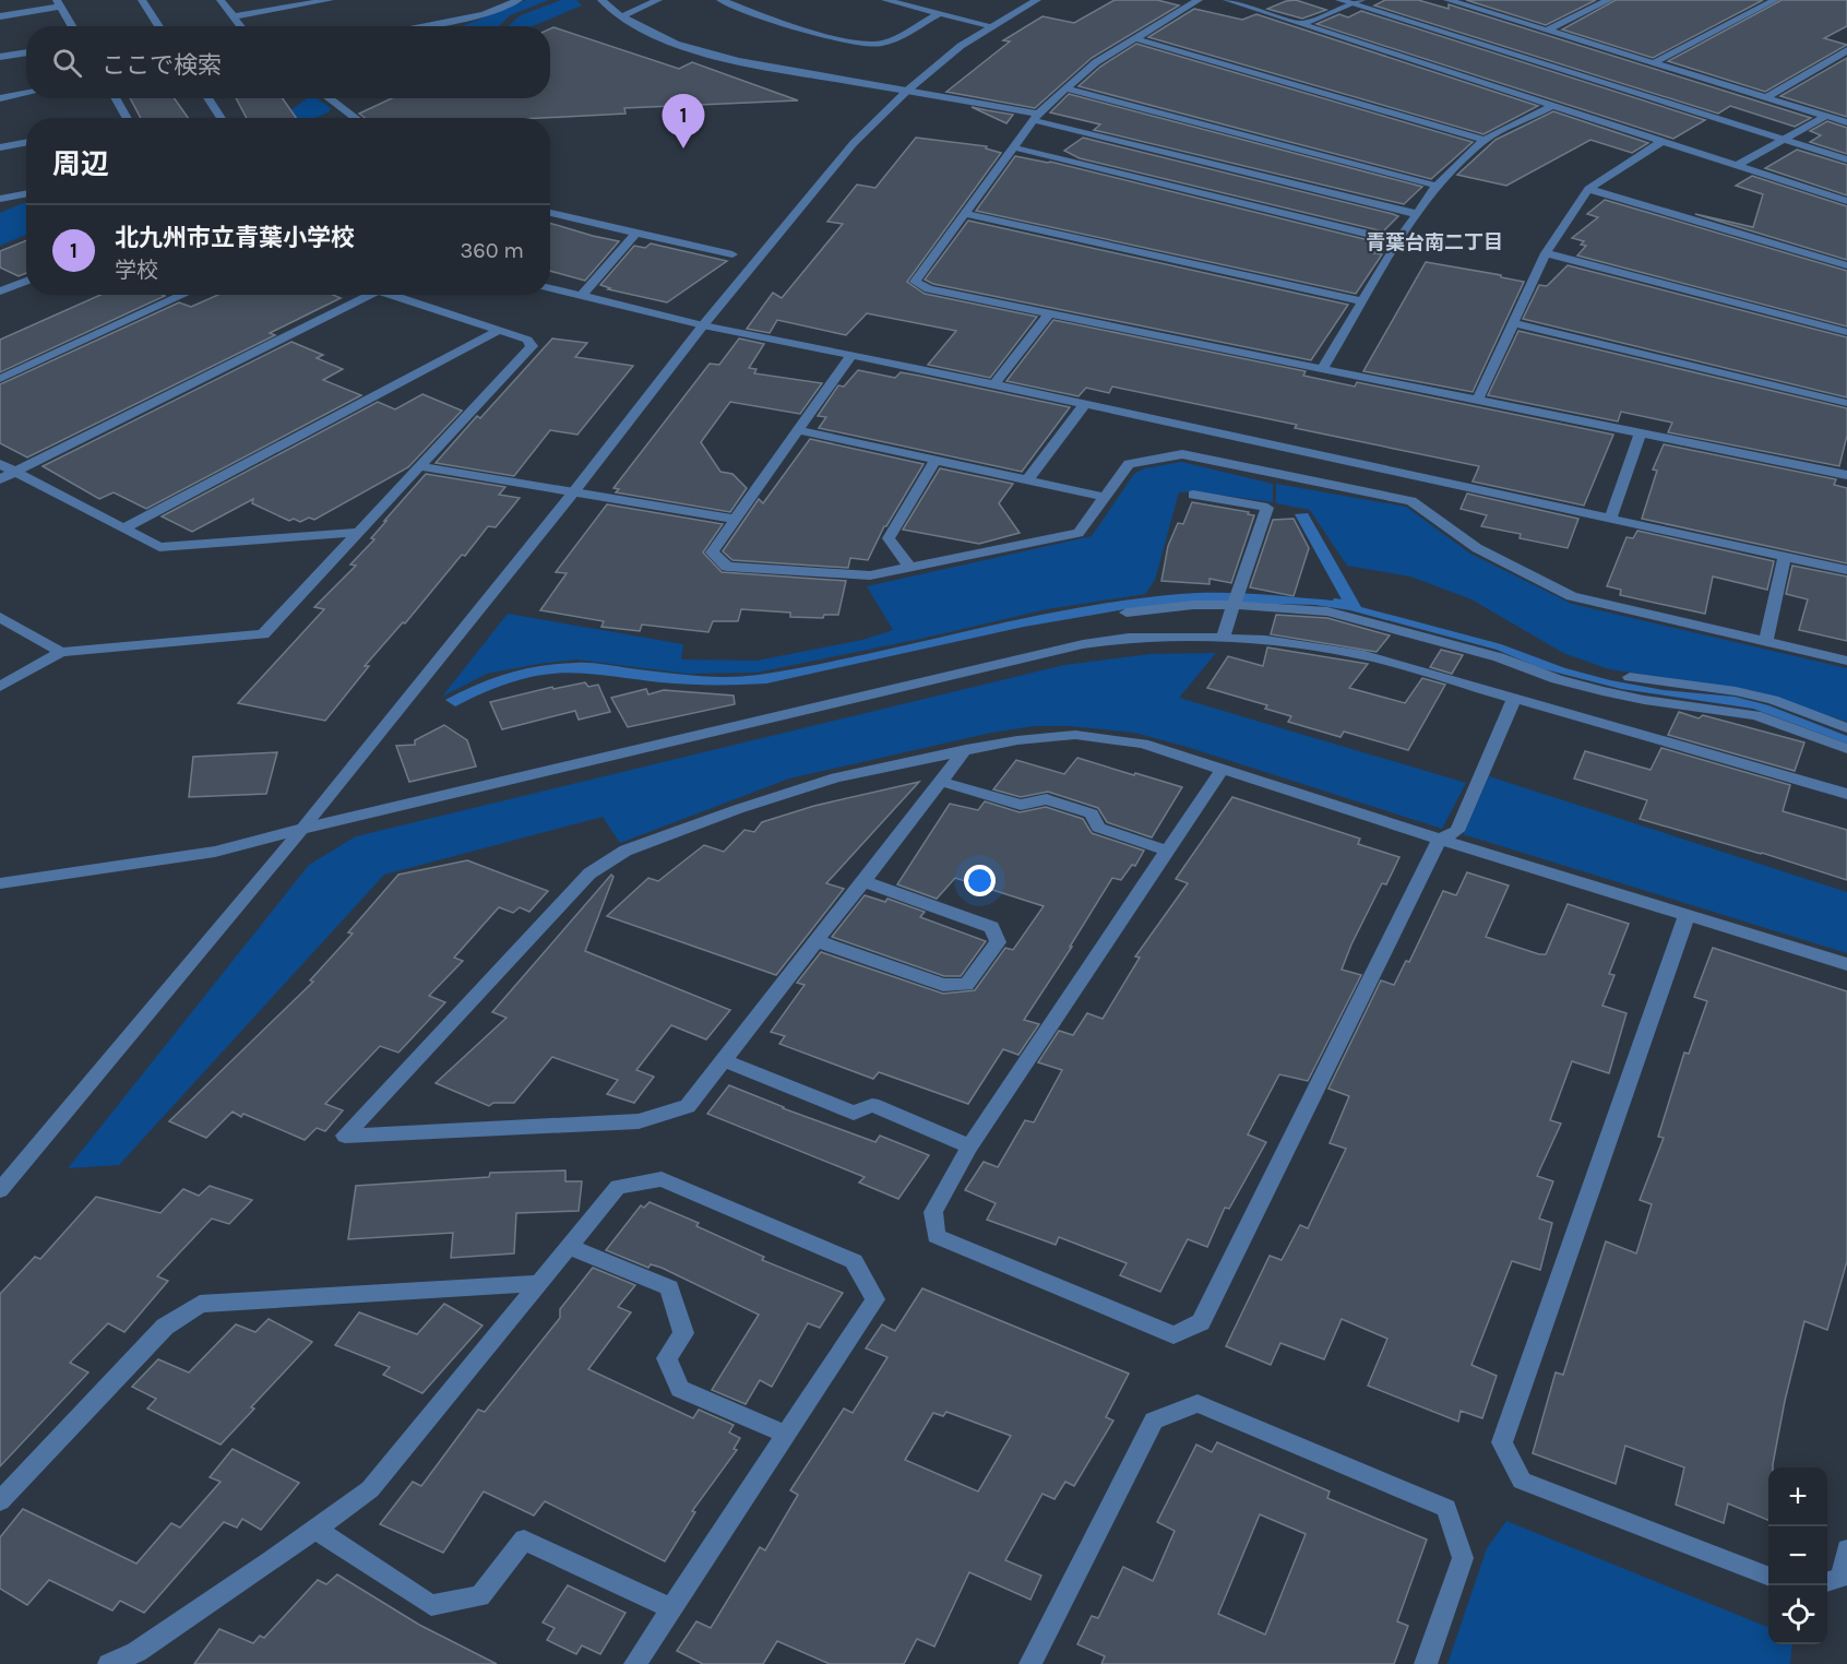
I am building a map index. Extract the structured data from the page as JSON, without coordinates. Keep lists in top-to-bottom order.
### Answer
{
  "districts": ["青葉台南二丁目"],
  "page": {
    "search": "ここで検索",
    "pins": "1",
    "heading": "周辺",
    "list": [
      {
        "mark": "1",
        "name": "北九州市立青葉小学校",
        "note": "学校",
        "value": "360 m"
      }
    ],
    "map_buttons": ["+", "−"]
  }
}
